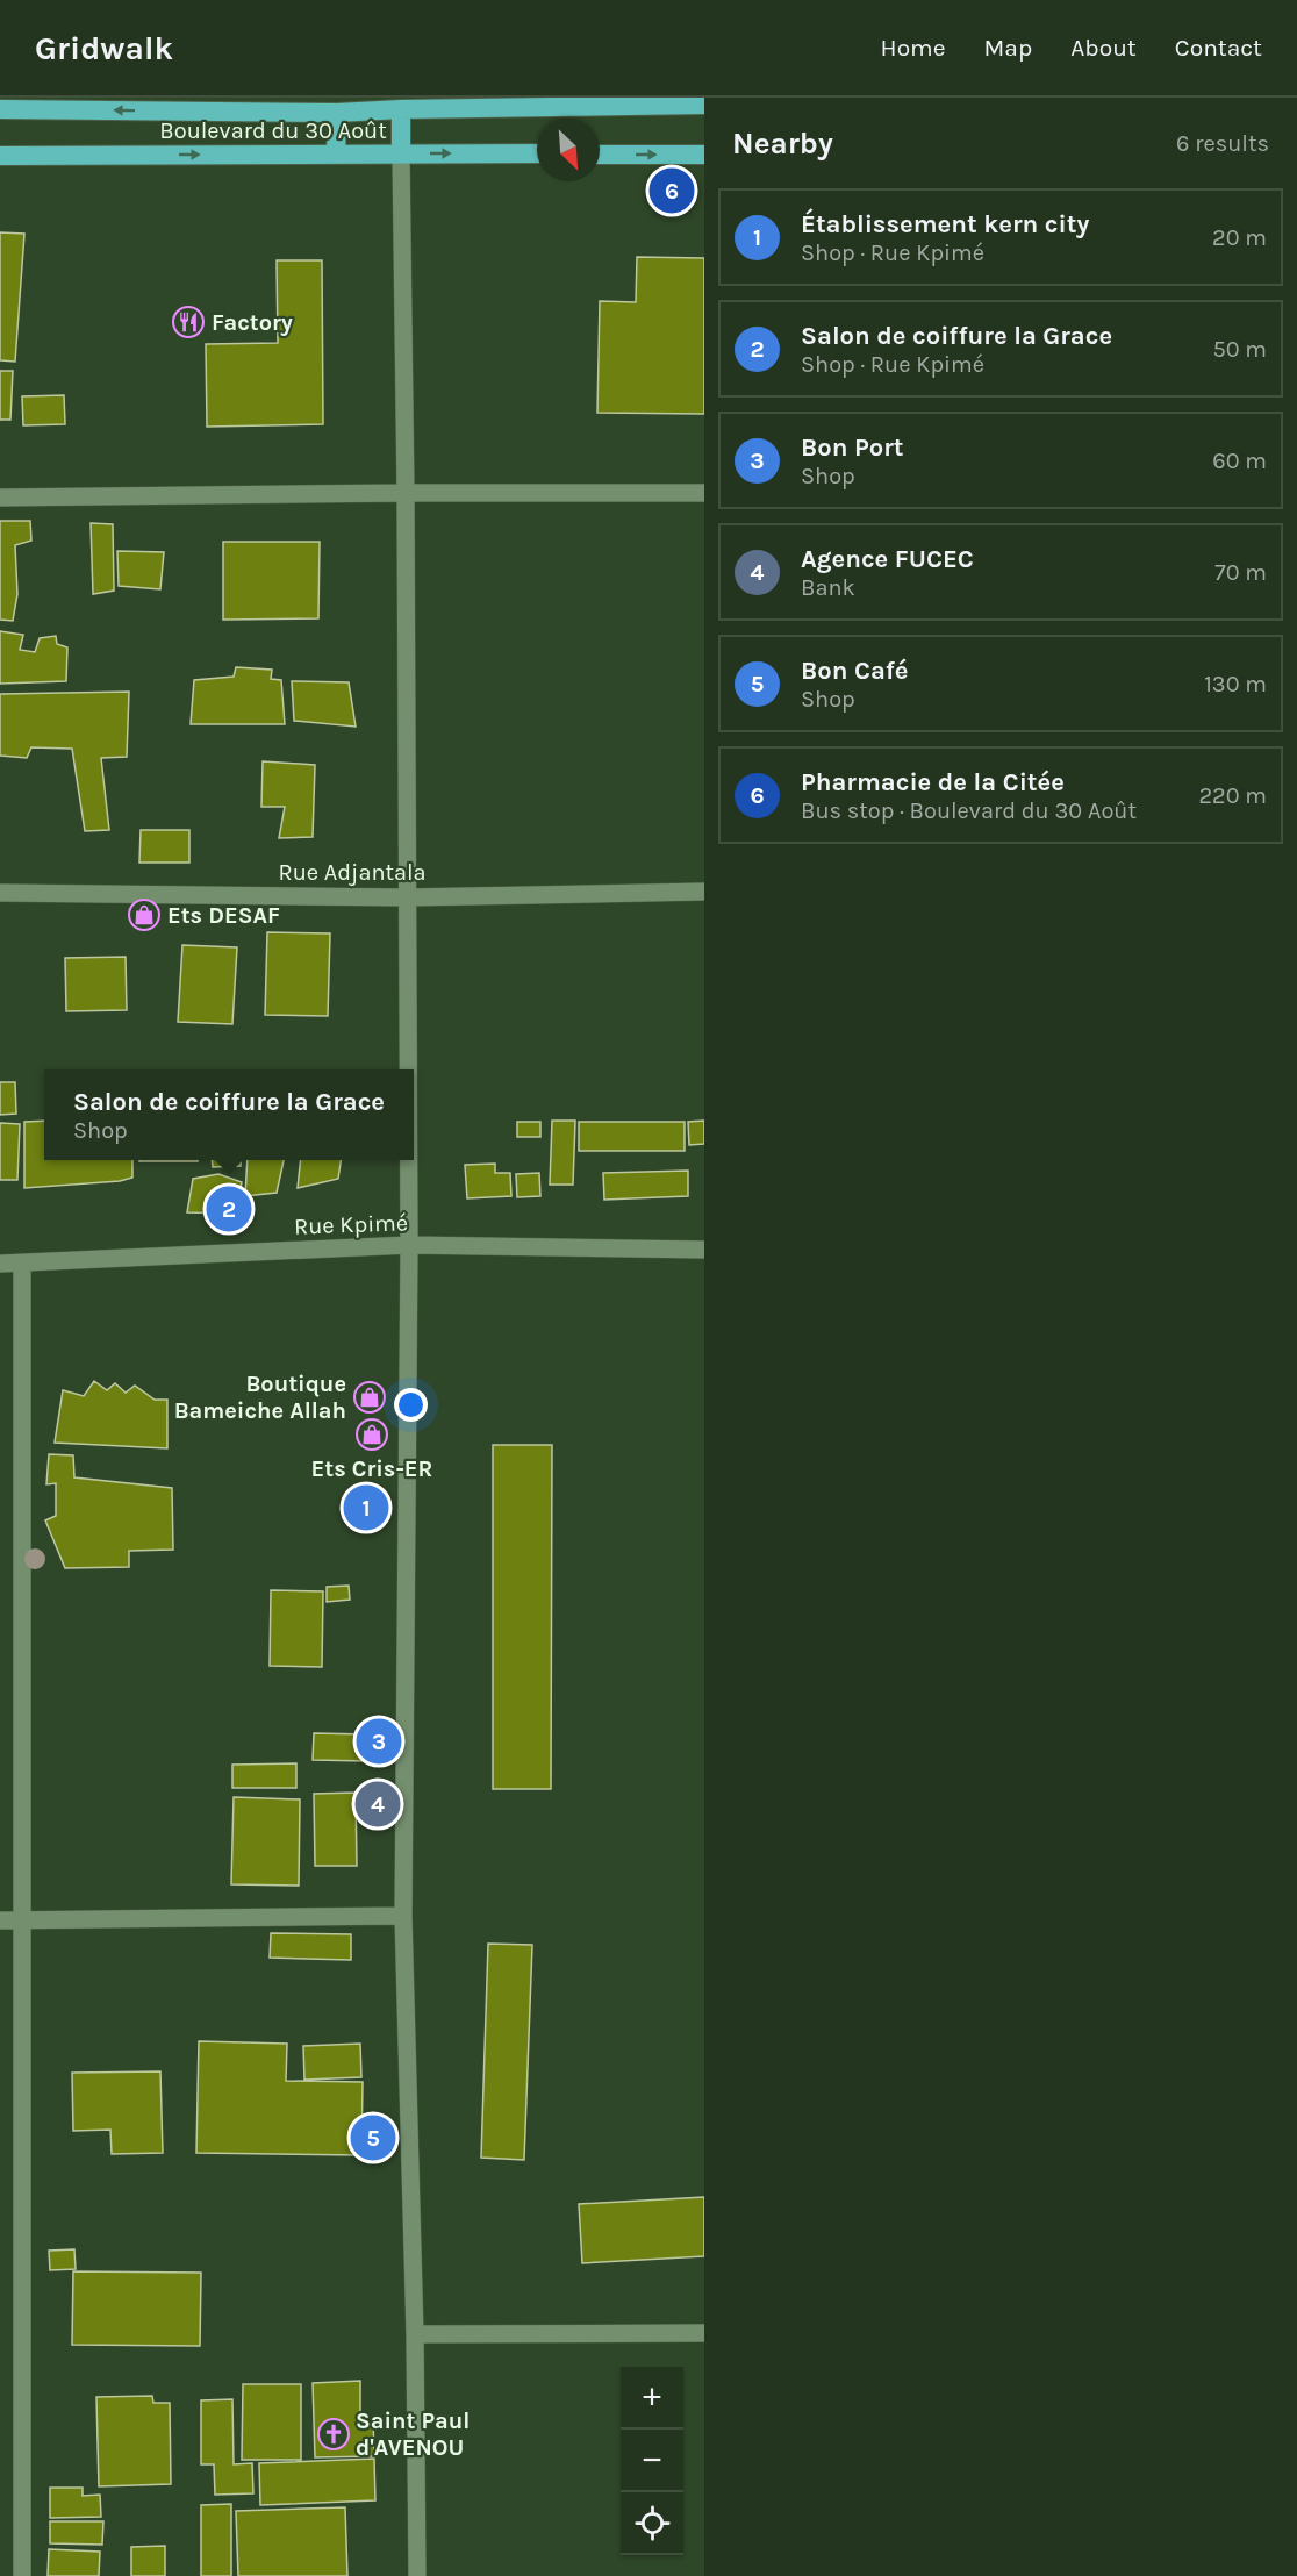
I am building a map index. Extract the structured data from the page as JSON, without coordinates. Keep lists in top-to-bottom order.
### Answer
{
  "streets": {
    "highway": ["Boulevard du 30 Août"],
    "street": ["Rue Adjantala", "Rue Kpimé"]
  },
  "places": {
    "restaurant": ["Factory"],
    "shop": ["Ets DESAF", "Boutique Bameiche Allah", "Ets Cris-ER"],
    "church": ["Saint Paul d'AVENOU"]
  },
  "north": "bottom right",
  "page": {
    "header": "Gridwalk",
    "nav": [
      "Home",
      "Map",
      "About",
      "Contact"
    ],
    "heading": ["Nearby", "6 results"],
    "pins": [
      "6",
      "2",
      "1",
      "3",
      "4",
      "5"
    ],
    "list": [
      {
        "mark": "1",
        "name": "Établissement kern city",
        "note": "Shop · Rue Kpimé",
        "value": "20 m"
      },
      {
        "mark": "2",
        "name": "Salon de coiffure la Grace",
        "note": "Shop · Rue Kpimé",
        "value": "50 m"
      },
      {
        "mark": "3",
        "name": "Bon Port",
        "note": "Shop",
        "value": "60 m"
      },
      {
        "mark": "4",
        "name": "Agence FUCEC",
        "note": "Bank",
        "value": "70 m"
      },
      {
        "mark": "5",
        "name": "Bon Café",
        "note": "Shop",
        "value": "130 m"
      },
      {
        "mark": "6",
        "name": "Pharmacie de la Citée",
        "note": "Bus stop · Boulevard du 30 Août",
        "value": "220 m"
      }
    ],
    "popup": ["Salon de coiffure la Grace", "Shop"],
    "map_buttons": ["+", "−"]
  }
}
